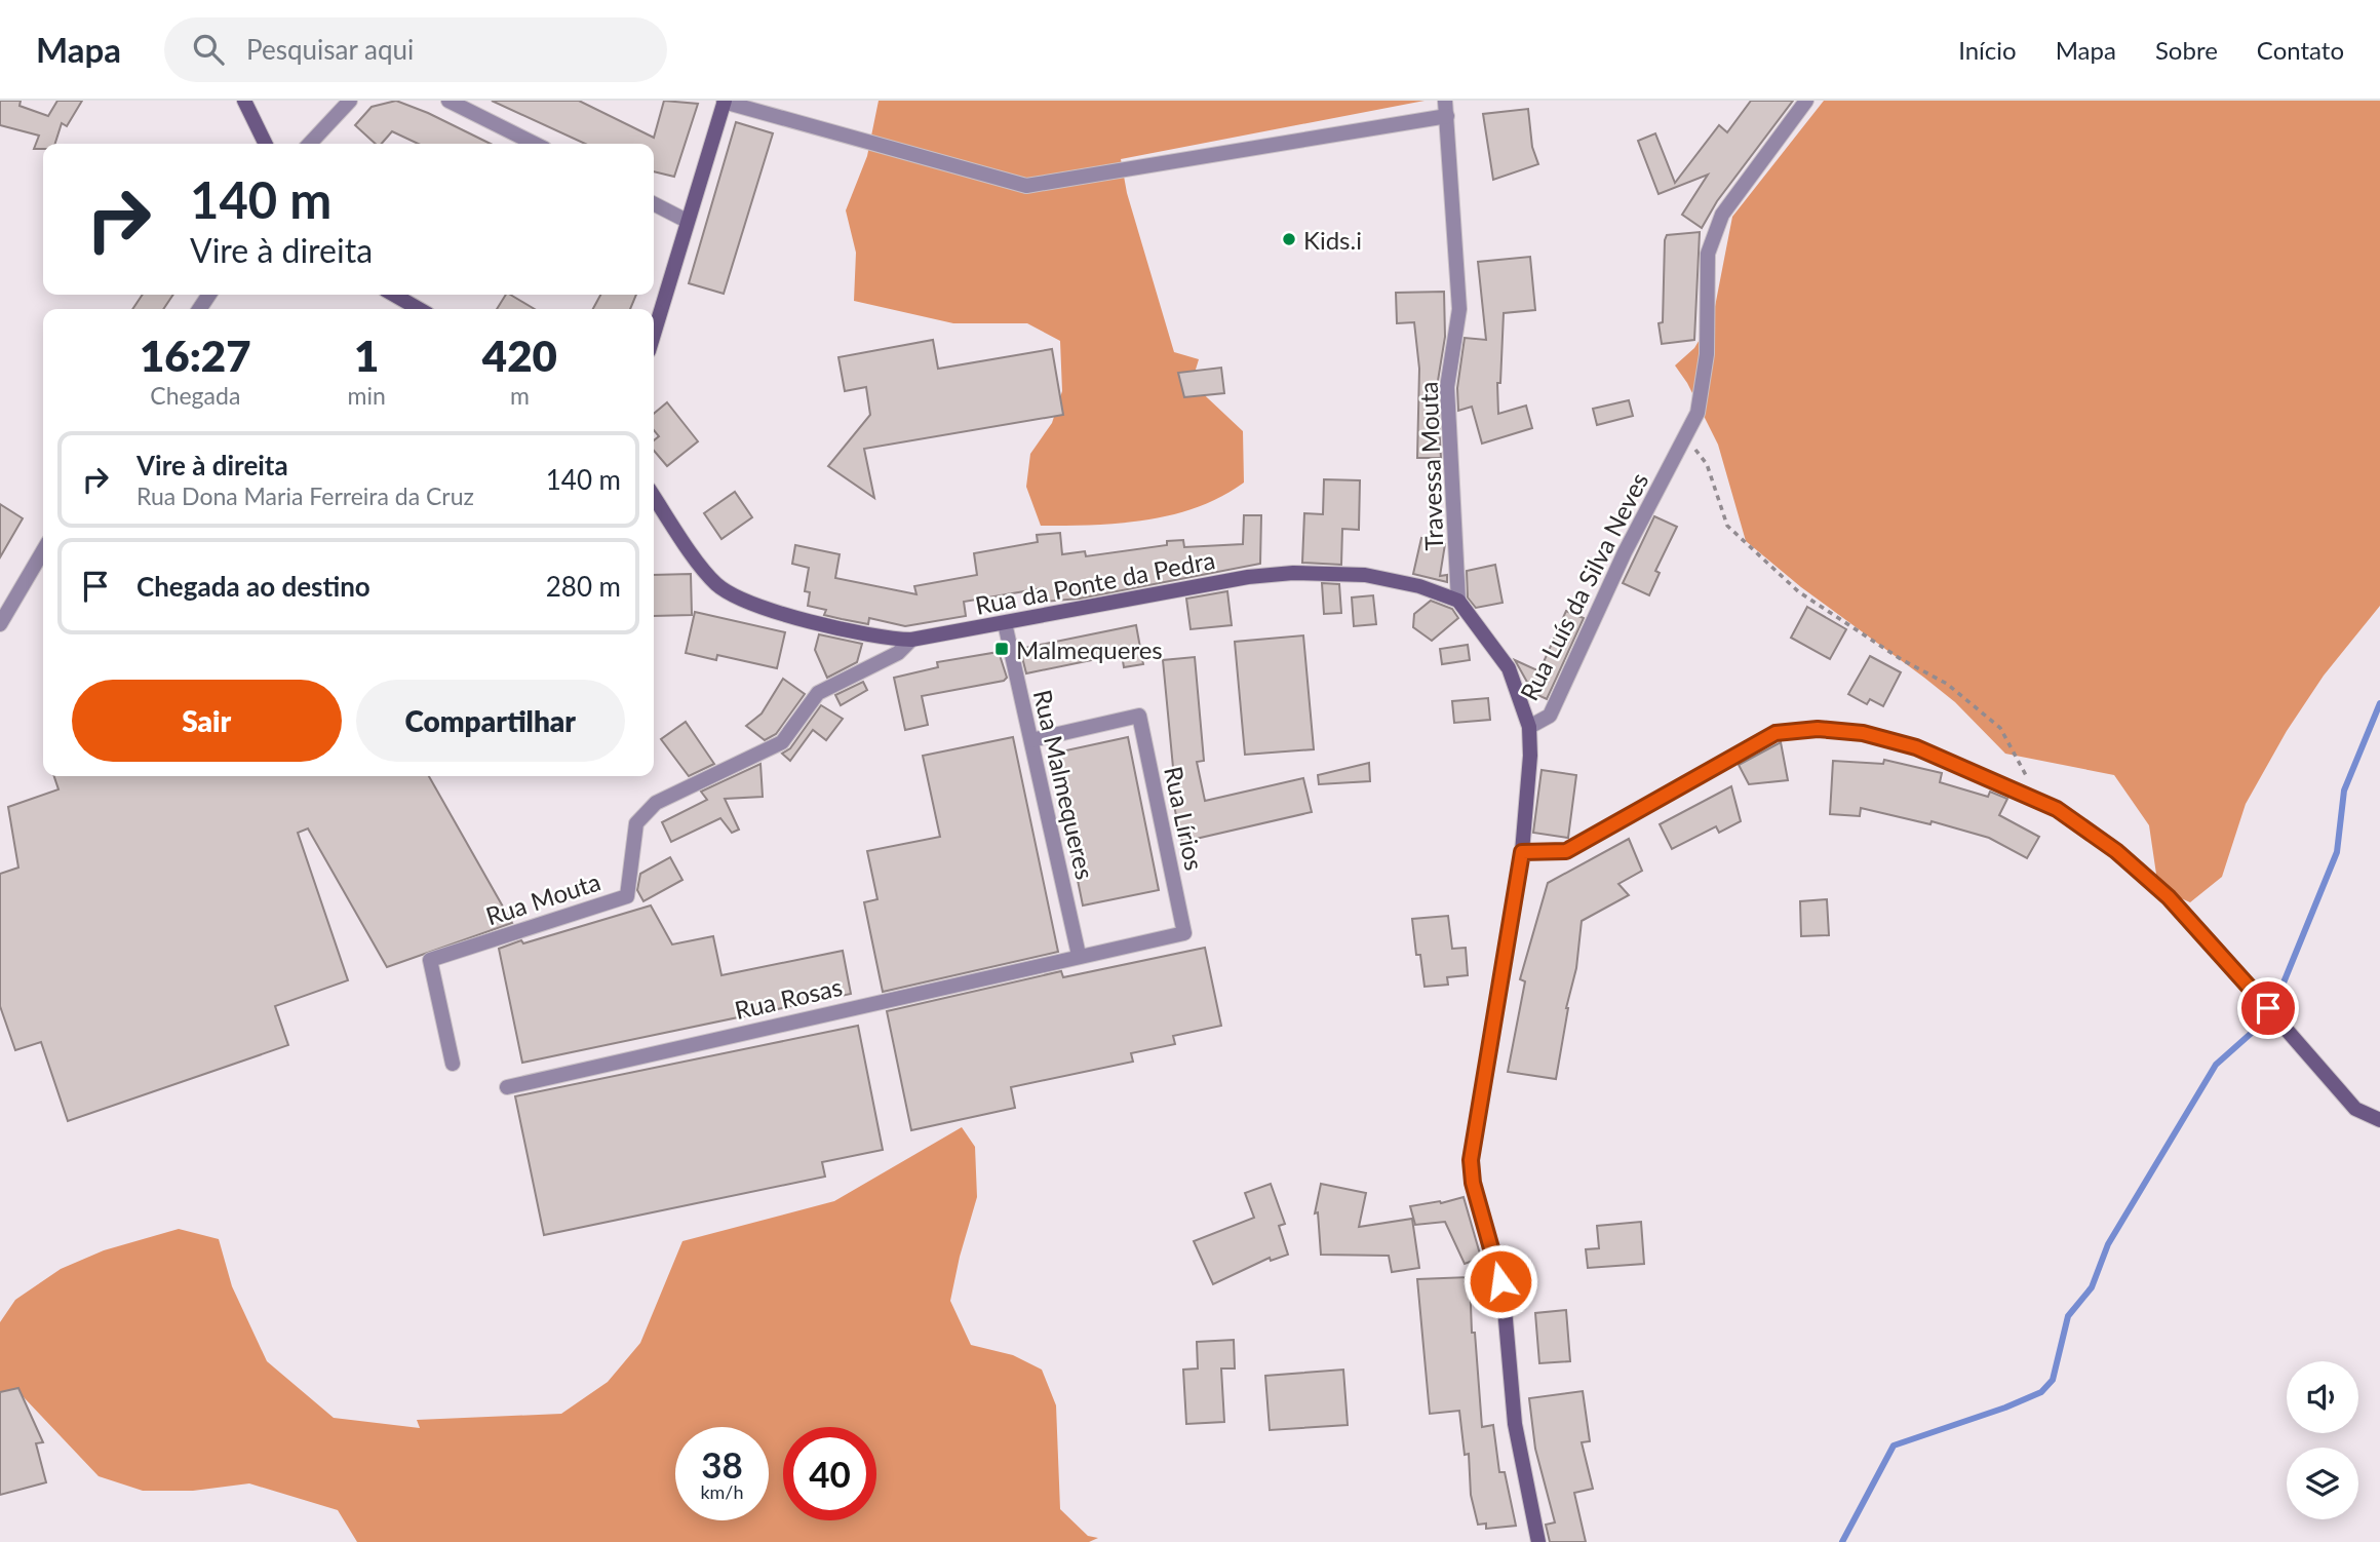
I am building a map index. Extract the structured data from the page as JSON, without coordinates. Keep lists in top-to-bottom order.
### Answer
{
  "streets": {
    "street": [
      "Travessa Mouta",
      "Rua da Ponte da Pedra",
      "Rua Luís da Silva Neves",
      "Rua Malmequeres",
      "Rua Lírios",
      "Rua Mouta",
      "Rua Rosas"
    ]
  },
  "crossings": [
    ["Travessa Mouta", "Rua da Ponte da Pedra"],
    ["Rua da Ponte da Pedra", "Rua Malmequeres"],
    ["Rua da Ponte da Pedra", "Rua Mouta"],
    ["Rua Malmequeres", "Rua Lírios"],
    ["Rua Malmequeres", "Rua Rosas"],
    ["Rua Lírios", "Rua Rosas"]
  ],
  "places": {
    "other": ["Kids.i"],
    "transit": ["Malmequeres"]
  },
  "page": {
    "header": "Mapa",
    "search": "Pesquisar aqui",
    "nav": [
      "Início",
      "Mapa",
      "Sobre",
      "Contato"
    ],
    "turn": ["140 m", "Vire à direita"],
    "eta": [
      "16:27",
      "Chegada",
      "1",
      "min",
      "420",
      "m"
    ],
    "list": [
      {
        "name": "Vire à direita",
        "note": "Rua Dona Maria Ferreira da Cruz",
        "value": "140 m"
      },
      {
        "name": "Chegada ao destino",
        "value": "280 m"
      }
    ],
    "buttons": ["Sair", "Compartilhar"],
    "speed": "38 km/h",
    "limit": "40"
  }
}
